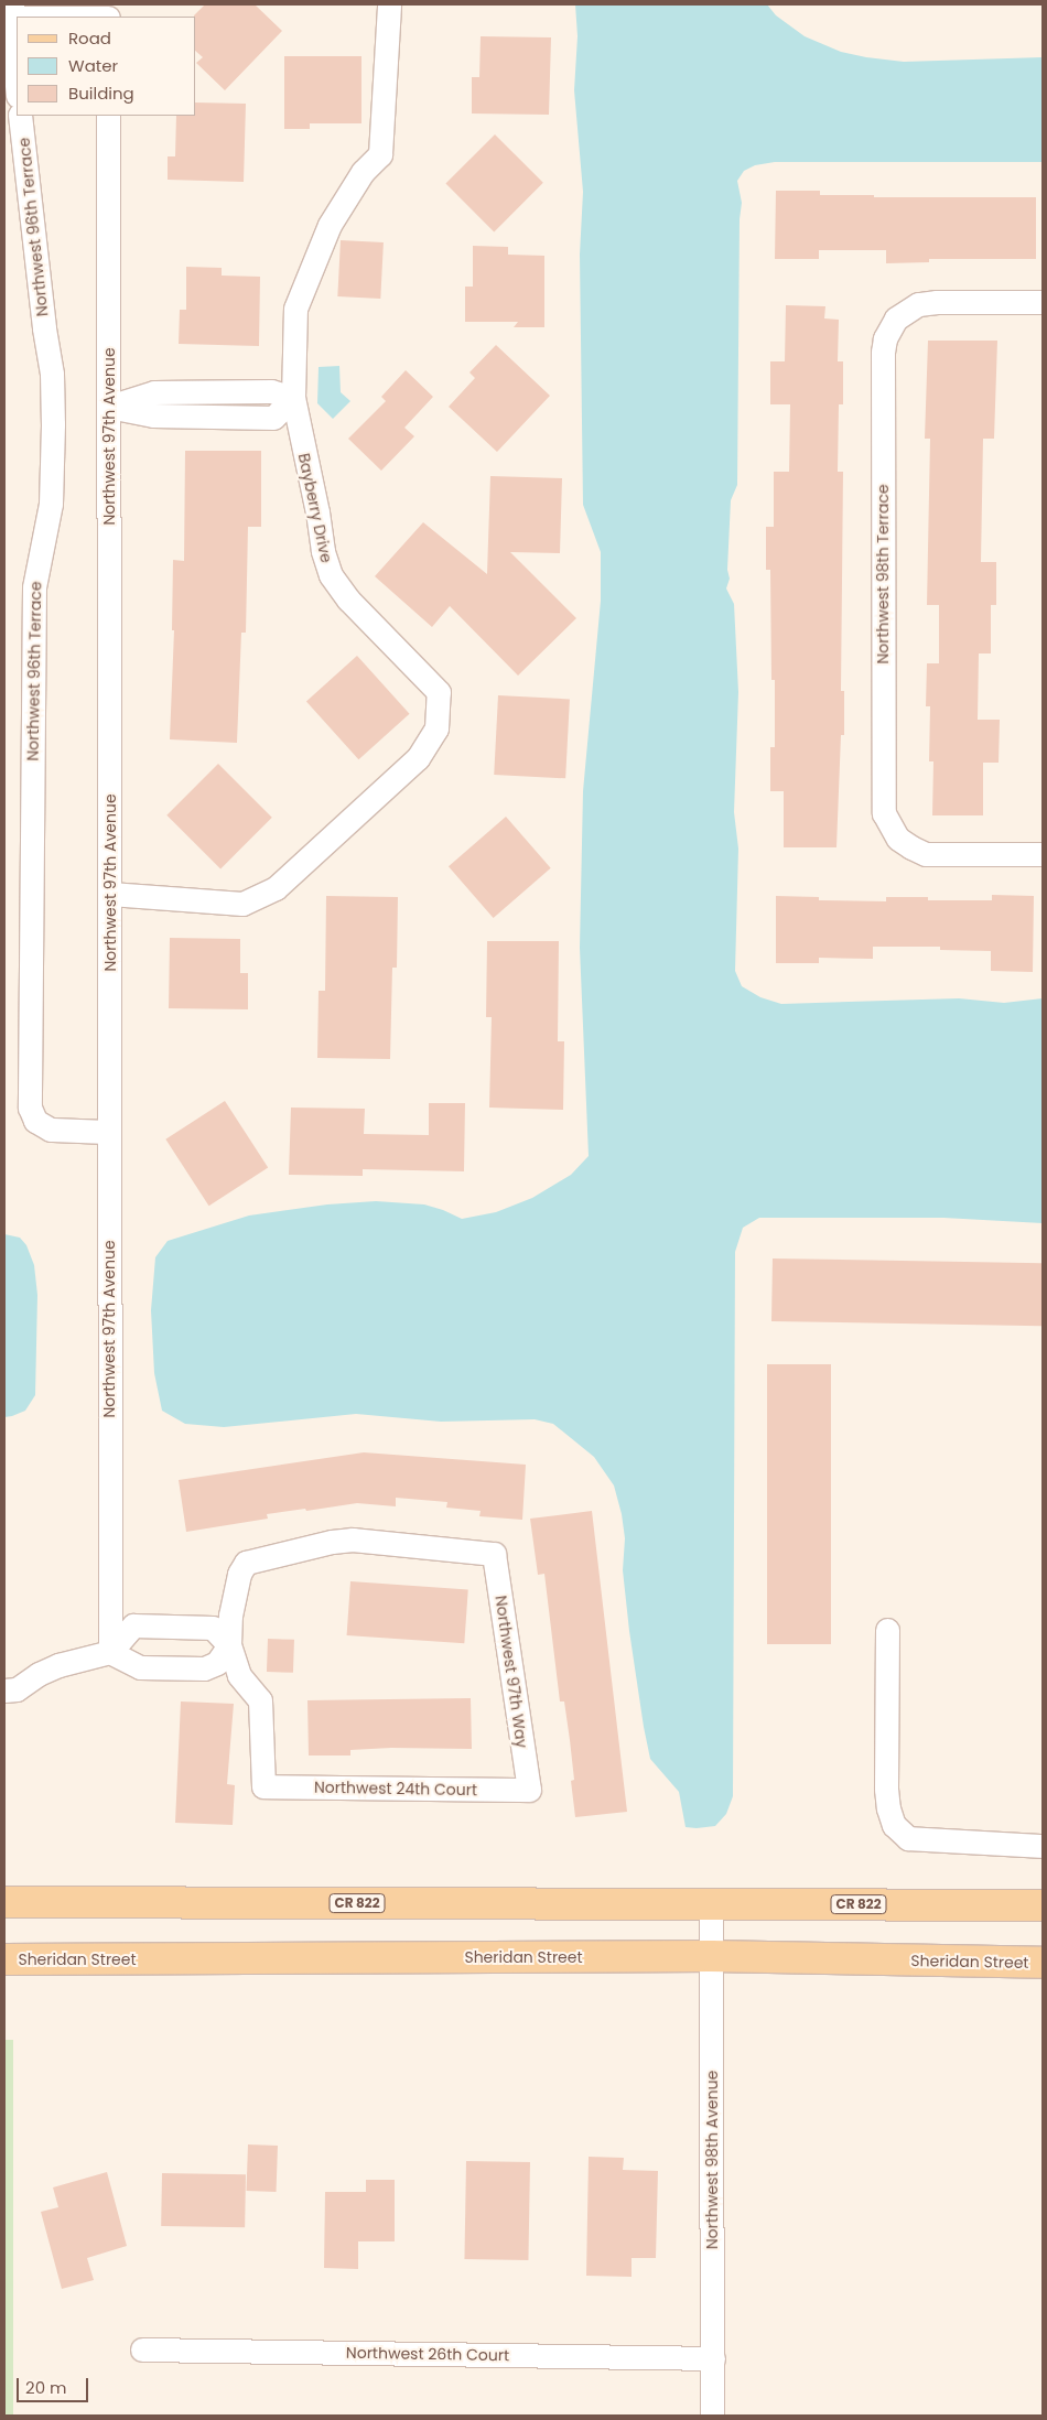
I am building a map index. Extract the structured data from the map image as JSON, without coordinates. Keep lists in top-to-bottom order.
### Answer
{
  "streets": {
    "main road": ["CR 822", "Sheridan Street"],
    "street": [
      "Northwest 96th Terrace",
      "Northwest 97th Avenue",
      "Bayberry Drive",
      "Northwest 98th Terrace",
      "Northwest 97th Way",
      "Northwest 24th Court",
      "Northwest 98th Avenue",
      "Northwest 26th Court"
    ]
  },
  "crossings": [
    ["Northwest 96th Terrace", "Northwest 97th Avenue"],
    ["Northwest 97th Avenue", "Bayberry Drive"],
    ["Northwest 97th Way", "Northwest 24th Court"],
    ["CR 822", "Northwest 98th Avenue"],
    ["Sheridan Street", "Northwest 98th Avenue"],
    ["Northwest 98th Avenue", "Northwest 26th Court"]
  ],
  "legend": ["Road", "Water", "Building"],
  "scale_bar": "20 m"
}
